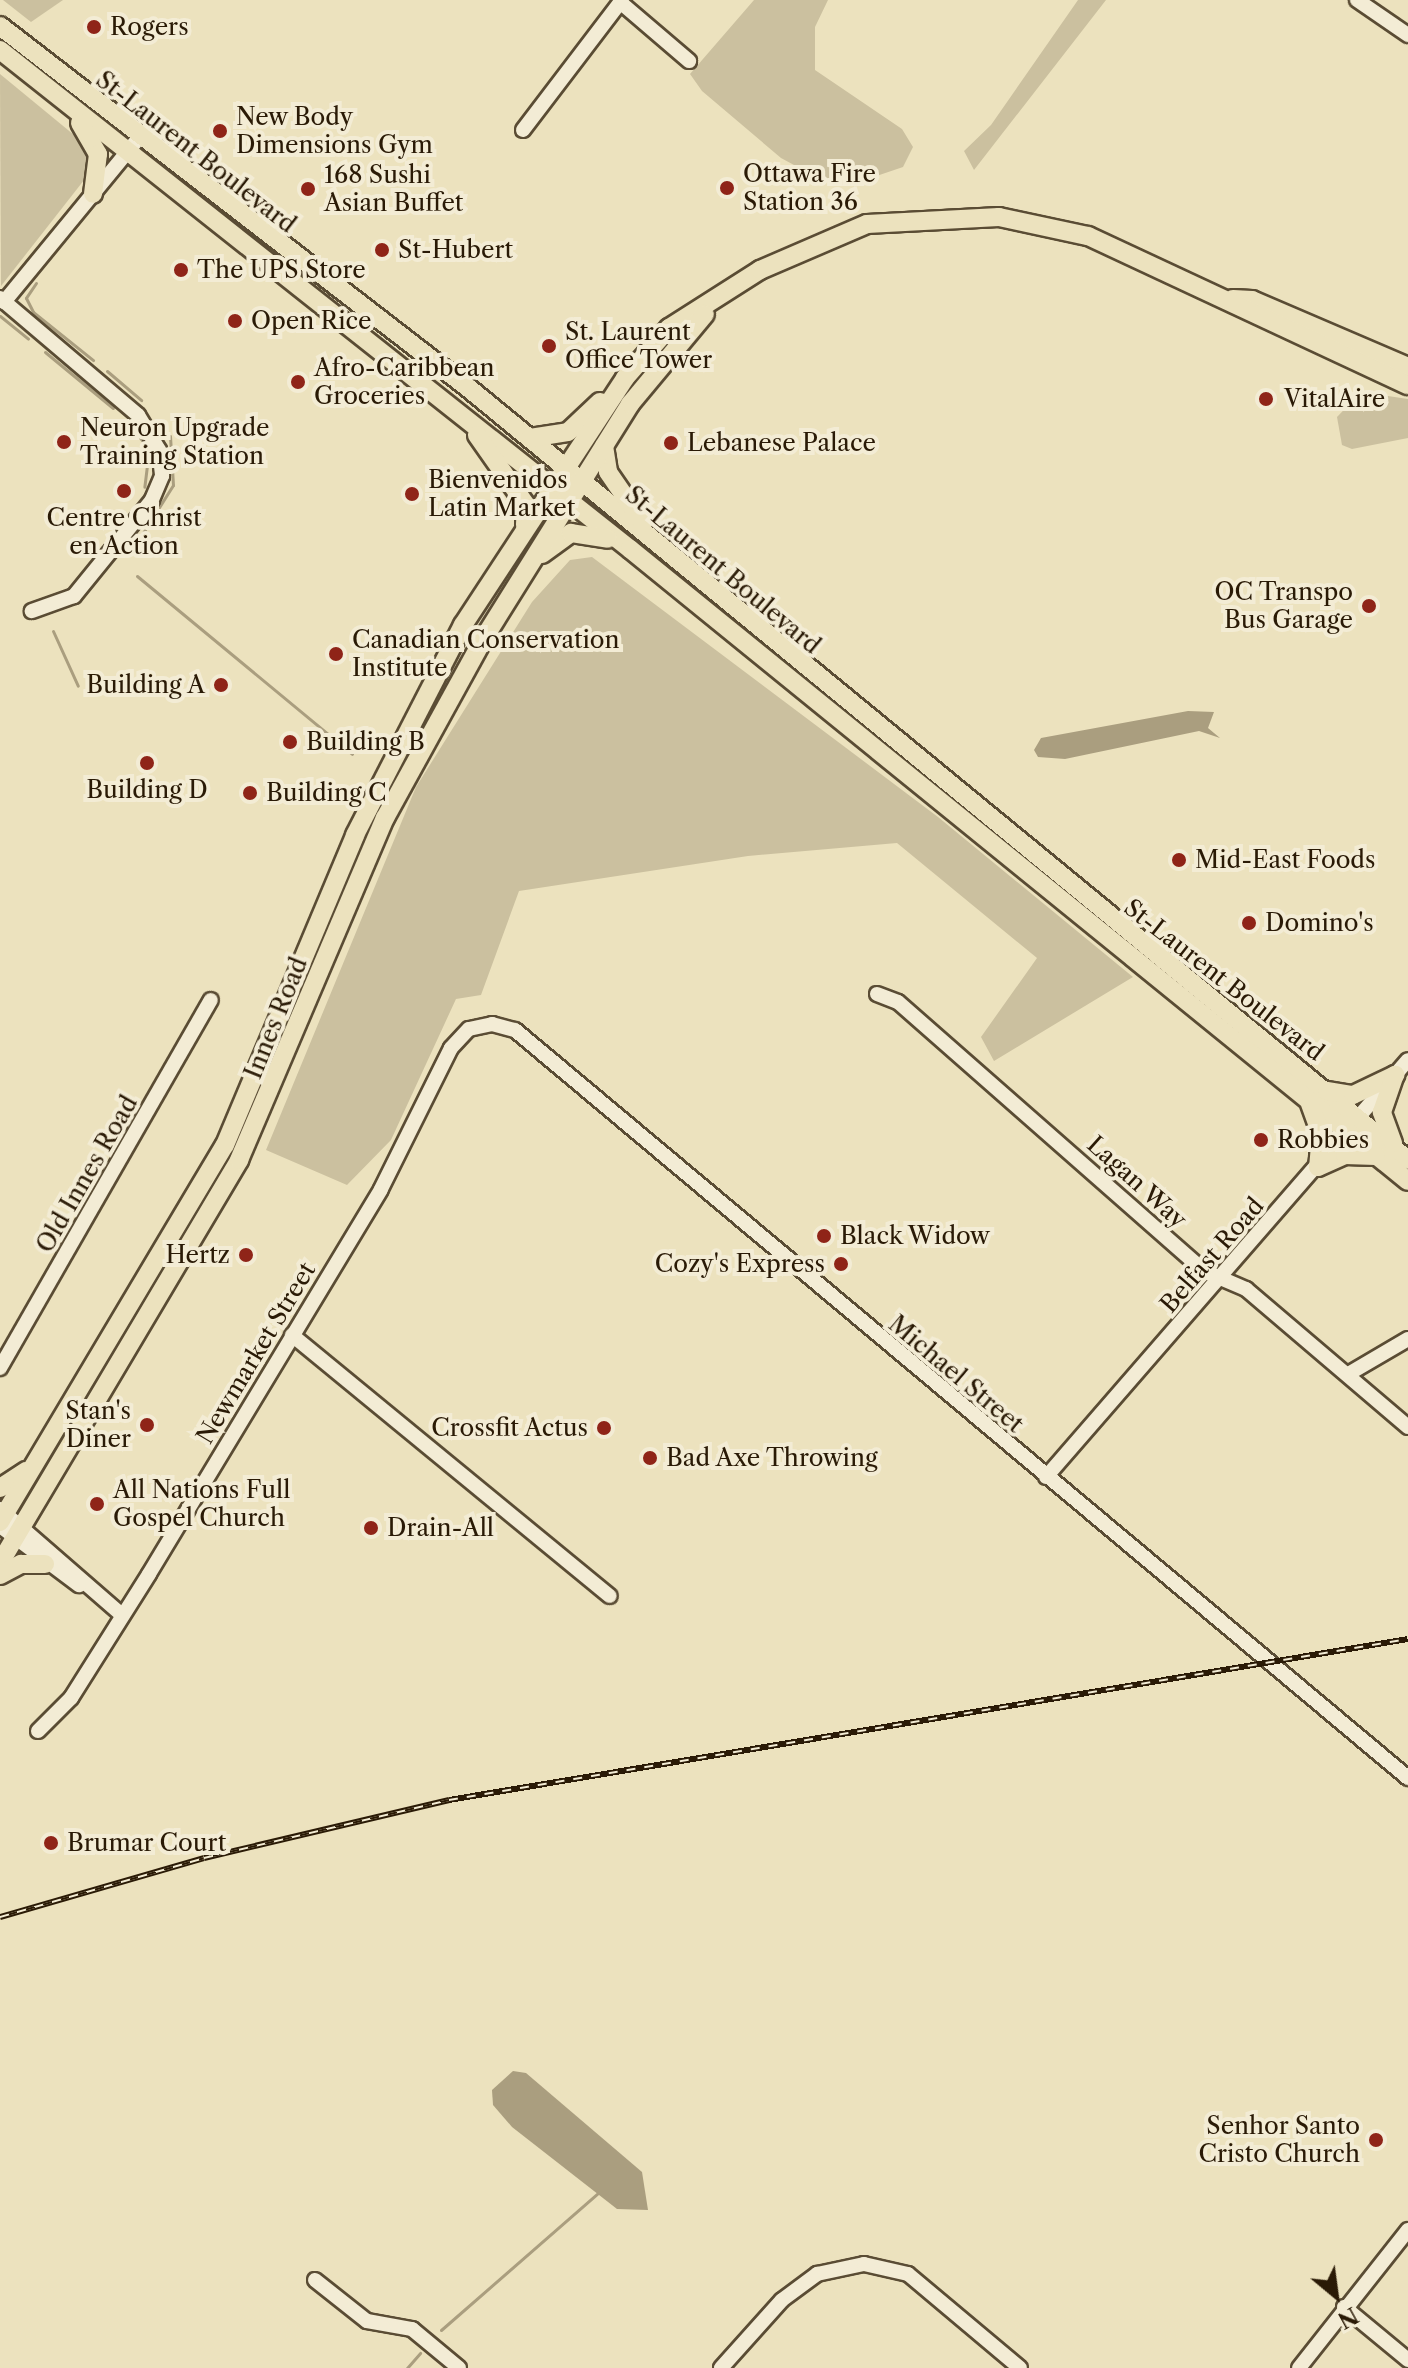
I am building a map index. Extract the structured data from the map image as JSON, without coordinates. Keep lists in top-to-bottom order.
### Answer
{
  "streets": {
    "main road": ["St-Laurent Boulevard", "Innes Road"],
    "street": [
      "Old Innes Road",
      "Lagan Way",
      "Belfast Road",
      "Newmarket Street",
      "Michael Street"
    ]
  },
  "crossings": [
    ["St-Laurent Boulevard", "Innes Road"],
    ["St-Laurent Boulevard", "Belfast Road"],
    ["Lagan Way", "Belfast Road"],
    ["Belfast Road", "Michael Street"],
    ["Newmarket Street", "Michael Street"]
  ],
  "places": [
    "Rogers",
    "New Body Dimensions Gym",
    "Ottawa Fire Station 36",
    "168 Sushi Asian Buffet",
    "St-Hubert",
    "The UPS Store",
    "Open Rice",
    "St. Laurent Office Tower",
    "Afro-Caribbean Groceries",
    "VitalAire",
    "Neuron Upgrade Training Station",
    "Lebanese Palace",
    "Centre Christ en Action",
    "Bienvenidos Latin Market",
    "OC Transpo Bus Garage",
    "Canadian Conservation Institute",
    "Building A",
    "Building B",
    "Building D",
    "Building C",
    "Mid-East Foods",
    "Domino's",
    "Robbies",
    "Black Widow",
    "Hertz",
    "Cozy's Express",
    "Stan's Diner",
    "Crossfit Actus",
    "Bad Axe Throwing",
    "All Nations Full Gospel Church",
    "Drain-All",
    "Brumar Court",
    "Senhor Santo Cristo Church"
  ],
  "north": "bottom right"
}
